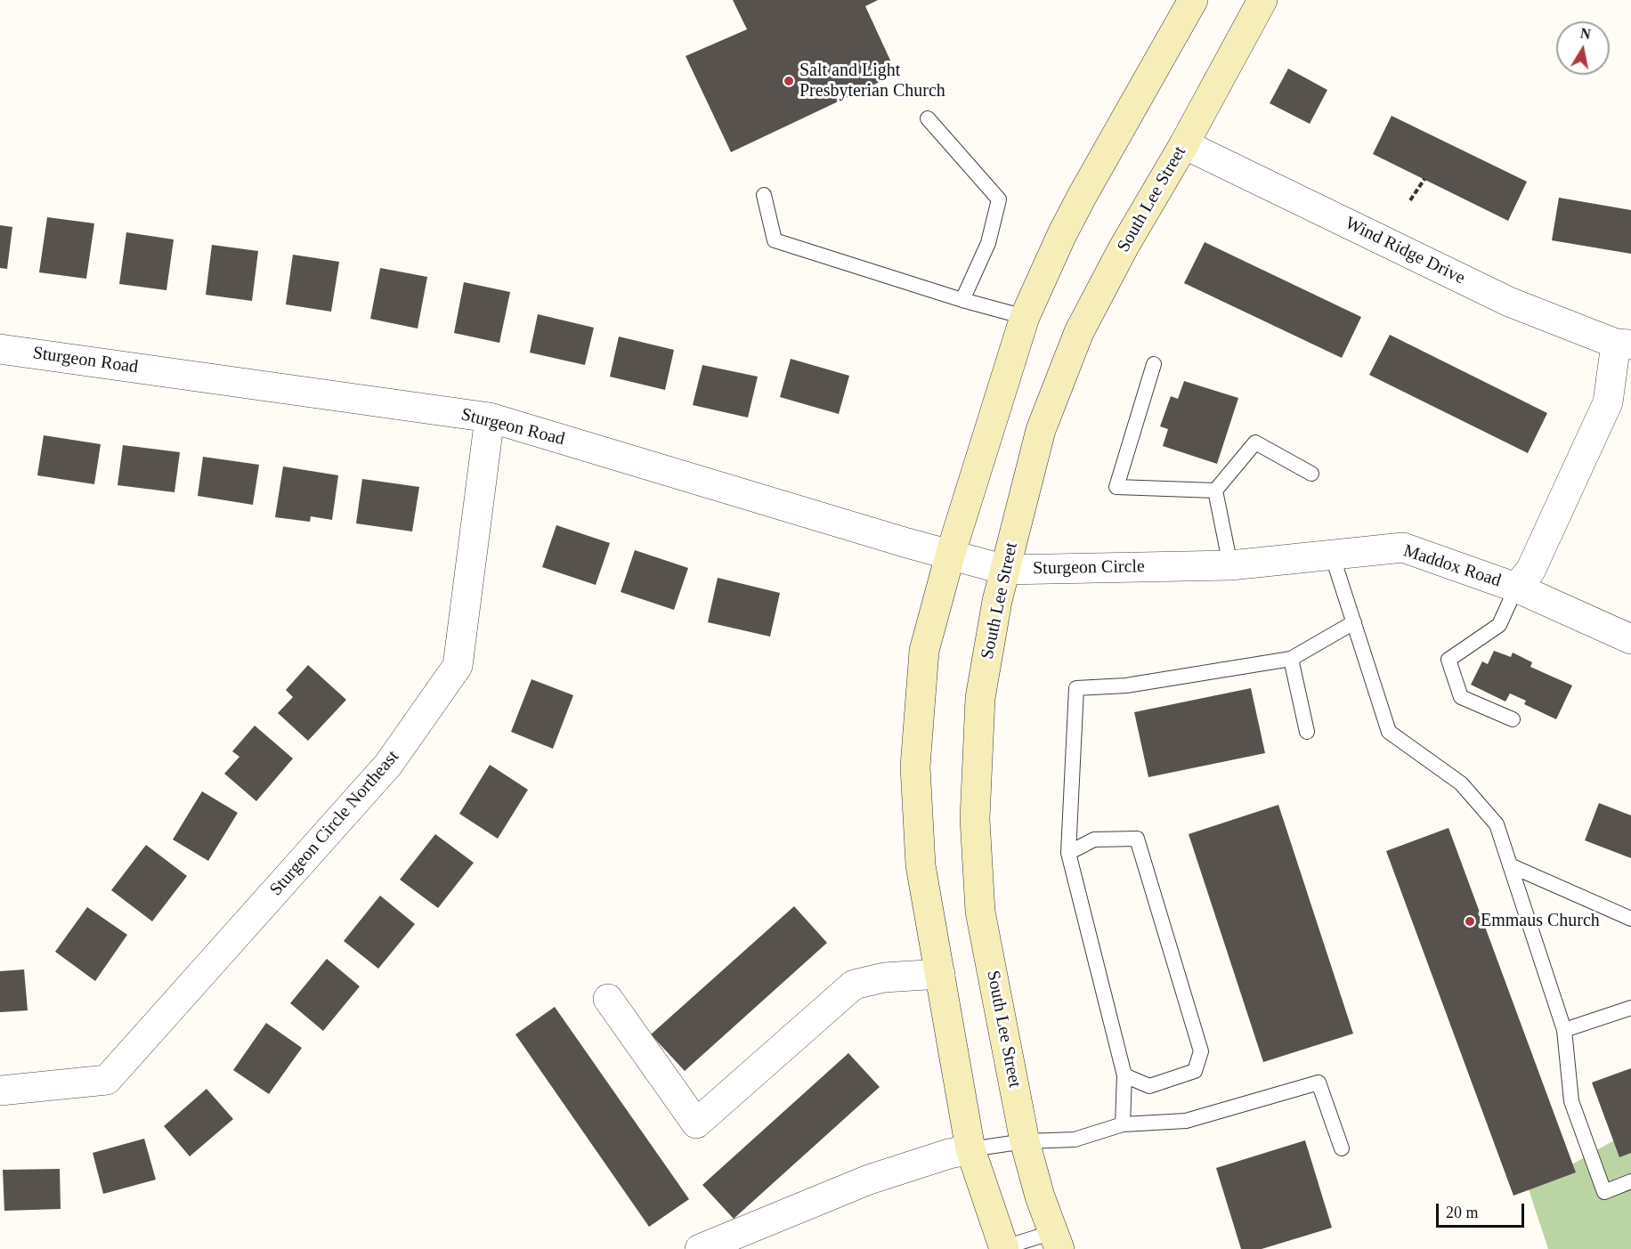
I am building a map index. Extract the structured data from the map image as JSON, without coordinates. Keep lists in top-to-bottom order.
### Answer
{
  "streets": {
    "main road": ["South Lee Street"],
    "street": [
      "Wind Ridge Drive",
      "Sturgeon Road",
      "Maddox Road",
      "Sturgeon Circle",
      "Sturgeon Circle Northeast"
    ]
  },
  "crossings": [
    ["South Lee Street", "Wind Ridge Drive"],
    ["South Lee Street", "Sturgeon Circle"],
    ["Sturgeon Road", "Sturgeon Circle"],
    ["Sturgeon Road", "Sturgeon Circle Northeast"],
    ["Maddox Road", "Sturgeon Circle"]
  ],
  "places": ["Salt and Light Presbyterian Church", "Emmaus Church"],
  "scale_bar": "20 m",
  "north": "top"
}
